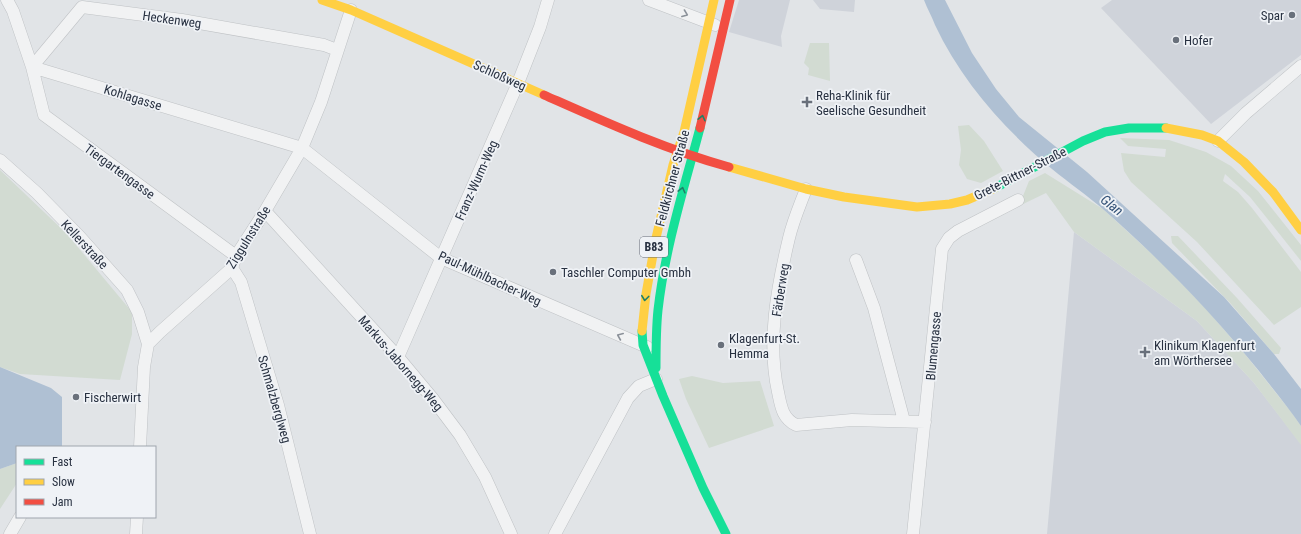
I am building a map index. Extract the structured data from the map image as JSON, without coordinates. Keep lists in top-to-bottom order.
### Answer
{
  "streets": {
    "street": [
      "Heckenweg",
      "Schloßweg",
      "Kohlagasse",
      "Tiergartengasse",
      "Grete-Bittner-Straße",
      "Feldkirchner Straße",
      "Franz-Wurm-Weg",
      "Ziggulnstraße",
      "Kellerstraße",
      "B83",
      "Paul-Mühlbacher-Weg",
      "Färberweg",
      "Blumengasse",
      "Markus-Jabornegg-Weg",
      "Schmalzberglweg"
    ]
  },
  "crossings": [
    ["Heckenweg", "Kohlagasse"],
    ["Heckenweg", "Tiergartengasse"],
    ["Heckenweg", "Ziggulnstraße"],
    ["Schloßweg", "Grete-Bittner-Straße"],
    ["Schloßweg", "Feldkirchner Straße"],
    ["Schloßweg", "Franz-Wurm-Weg"],
    ["Schloßweg", "Ziggulnstraße"],
    ["Kohlagasse", "Tiergartengasse"],
    ["Kohlagasse", "Ziggulnstraße"],
    ["Kohlagasse", "Paul-Mühlbacher-Weg"],
    ["Tiergartengasse", "Ziggulnstraße"],
    ["Grete-Bittner-Straße", "Feldkirchner Straße"],
    ["Grete-Bittner-Straße", "Färberweg"],
    ["Feldkirchner Straße", "Paul-Mühlbacher-Weg"],
    ["Franz-Wurm-Weg", "Paul-Mühlbacher-Weg"],
    ["Franz-Wurm-Weg", "Markus-Jabornegg-Weg"],
    ["Ziggulnstraße", "Kellerstraße"],
    ["Ziggulnstraße", "Paul-Mühlbacher-Weg"],
    ["Ziggulnstraße", "Markus-Jabornegg-Weg"],
    ["Ziggulnstraße", "Schmalzberglweg"],
    ["Färberweg", "Blumengasse"]
  ],
  "one_way": ["Paul-Mühlbacher-Weg"],
  "water": ["Glan"],
  "places": {
    "other": [
      "Spar",
      "Hofer",
      "Taschler Computer Gmbh",
      "Klagenfurt-St. Hemma",
      "Fischerwirt"
    ],
    "health": ["Reha-Klinik für Seelische Gesundheit", "Klinikum Klagenfurt am Wörthersee"]
  },
  "legend": ["Fast", "Slow", "Jam"]
}
